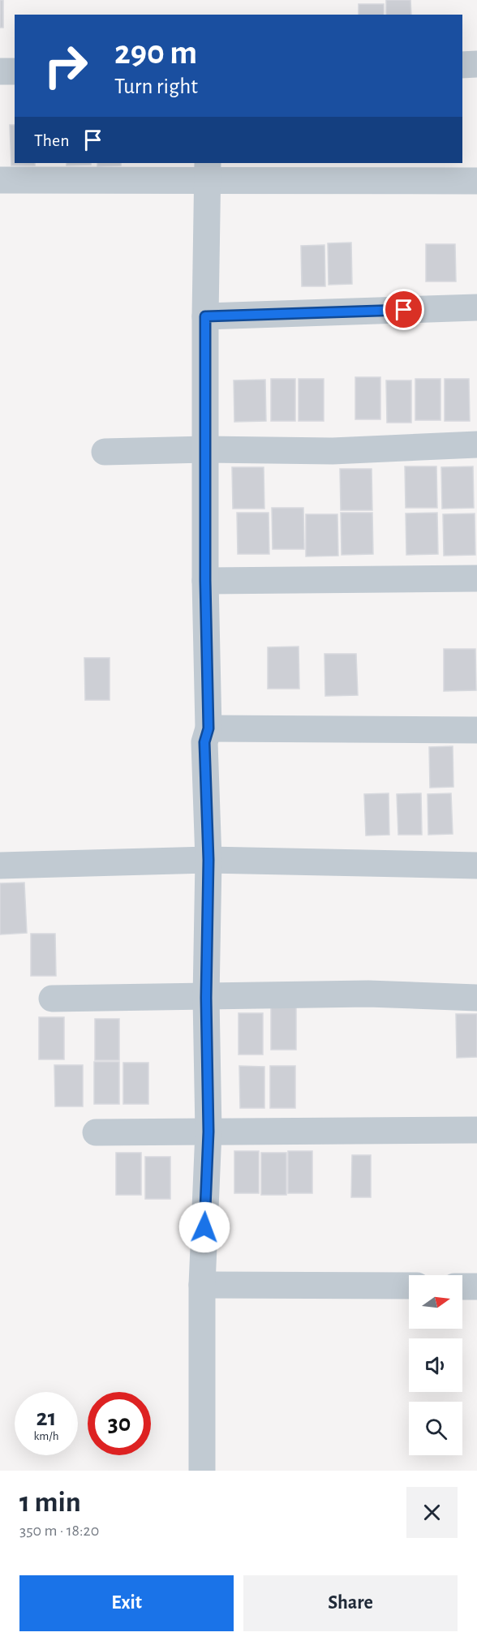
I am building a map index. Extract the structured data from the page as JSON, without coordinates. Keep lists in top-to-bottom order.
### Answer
{
  "north": "right",
  "page": {
    "turn": ["290 m", "Turn right"],
    "then": "Then",
    "speed": "21 km/h",
    "limit": "30",
    "heading": ["1 min", "350 m · 18:20"],
    "buttons": ["Exit", "Share"]
  }
}
